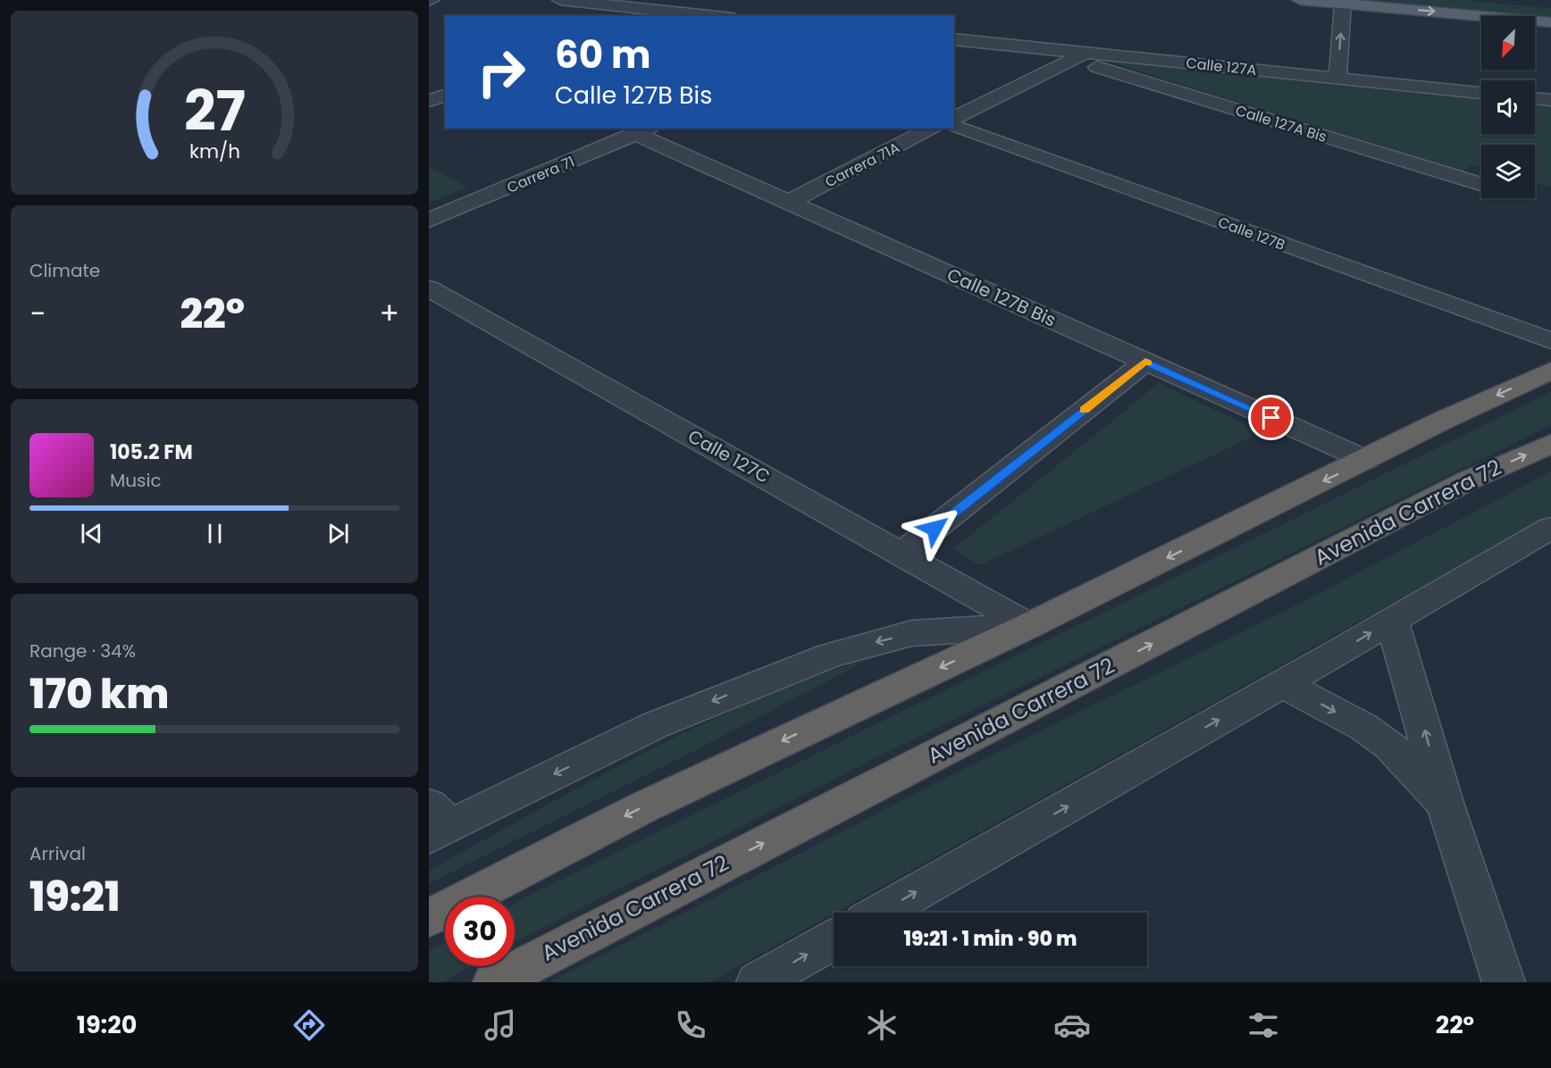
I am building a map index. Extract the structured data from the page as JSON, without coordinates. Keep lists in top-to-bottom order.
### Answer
{
  "streets": {
    "highway": ["Avenida Carrera 72"],
    "street": [
      "Calle 127A",
      "Calle 127A Bis",
      "Carrera 71A",
      "Carrera 71",
      "Calle 127B",
      "Calle 127B Bis",
      "Calle 127C"
    ]
  },
  "crossings": [
    ["Calle 127A", "Calle 127A Bis"],
    ["Carrera 71A", "Calle 127B Bis"],
    ["Carrera 71", "Calle 127B Bis"]
  ],
  "north": "bottom left",
  "page": {
    "turn": ["60 m", "Calle 127B Bis"],
    "tile": [
      "Climate",
      ["Range · 34%", "170 km"],
      ["Arrival", "19:21"]
    ],
    "heat": ["−", "22°", "+"],
    "song": ["105.2 FM", "Music"],
    "limit": "30",
    "trip": "19:21 · 1 min · 90 m",
    "tabs": ["19:20", "22°"],
    "gauge": ["27", "km/h"]
  }
}
